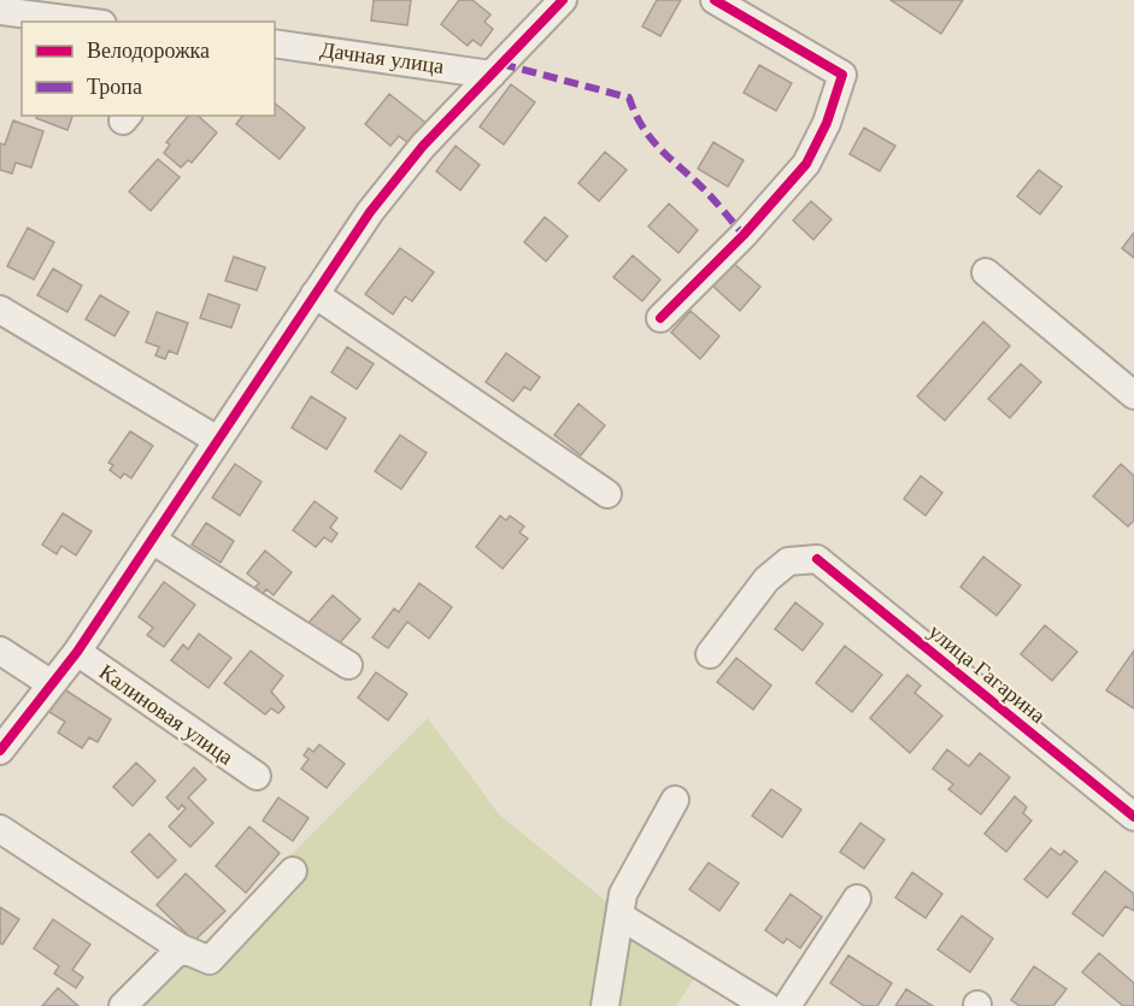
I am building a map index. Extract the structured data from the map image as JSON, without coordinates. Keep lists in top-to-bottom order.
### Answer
{
  "streets": {
    "street": ["Дачная улица", "улица Гагарина", "Калиновая улица"]
  },
  "legend": ["Велодорожка", "Тропа"]
}
